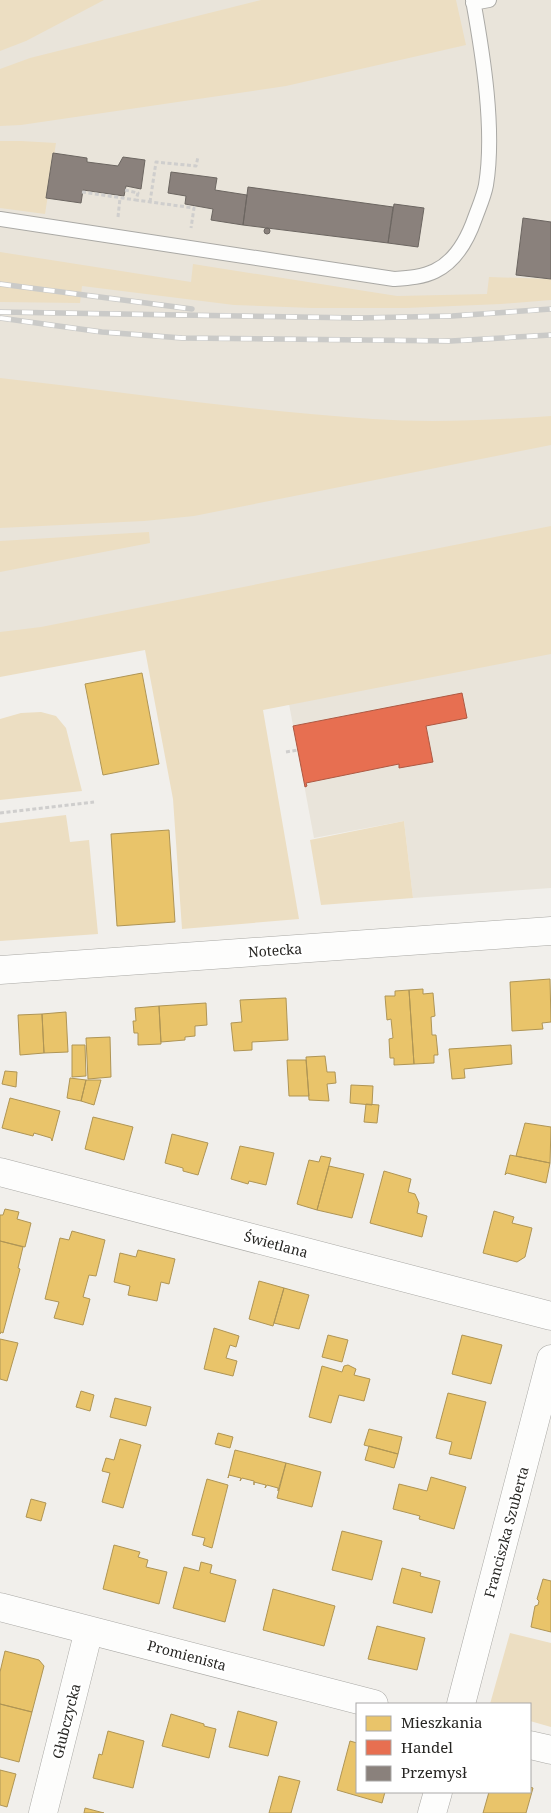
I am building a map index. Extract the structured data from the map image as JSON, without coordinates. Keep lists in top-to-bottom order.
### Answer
{
  "streets": {
    "street": [
      "Notecka",
      "Świetlana",
      "Franciszka Szuberta",
      "Promienista",
      "Głubczycka"
    ]
  },
  "crossings": [
    ["Promienista", "Głubczycka"]
  ],
  "legend": ["Mieszkania", "Handel", "Przemysł"]
}
